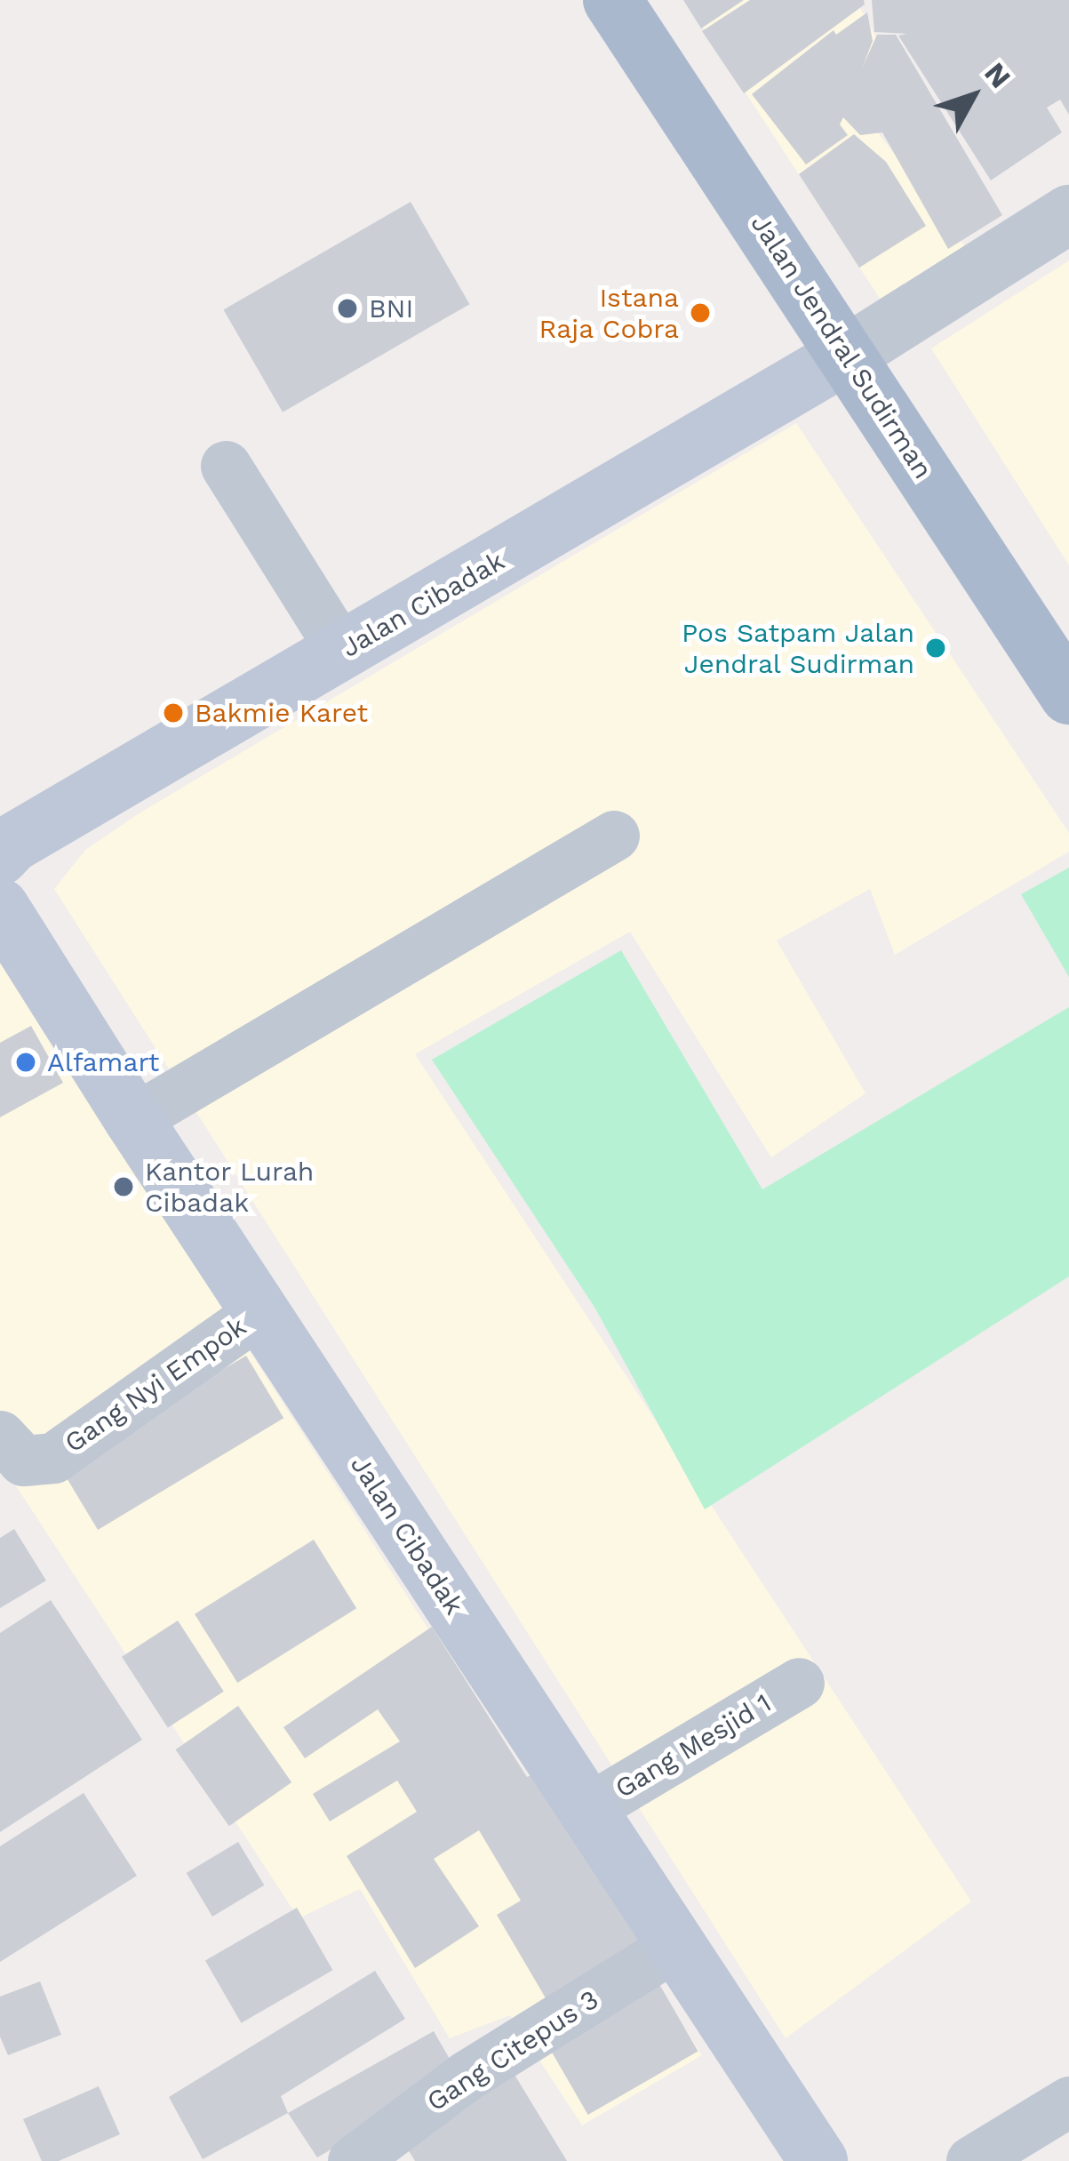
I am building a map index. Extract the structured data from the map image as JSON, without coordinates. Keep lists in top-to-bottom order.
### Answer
{
  "streets": {
    "main road": ["Jalan Jendral Sudirman", "Jalan Cibadak"],
    "street": ["Gang Nyi Empok", "Gang Mesjid 1", "Gang Citepus 3"]
  },
  "crossings": [
    ["Jalan Jendral Sudirman", "Jalan Cibadak"],
    ["Jalan Cibadak", "Gang Nyi Empok"],
    ["Jalan Cibadak", "Gang Mesjid 1"],
    ["Jalan Cibadak", "Gang Citepus 3"]
  ],
  "places": [
    "BNI",
    "Istana Raja Cobra",
    "Pos Satpam Jalan Jendral Sudirman",
    "Bakmie Karet",
    "Alfamart",
    "Kantor Lurah Cibadak"
  ],
  "north": "top right"
}
